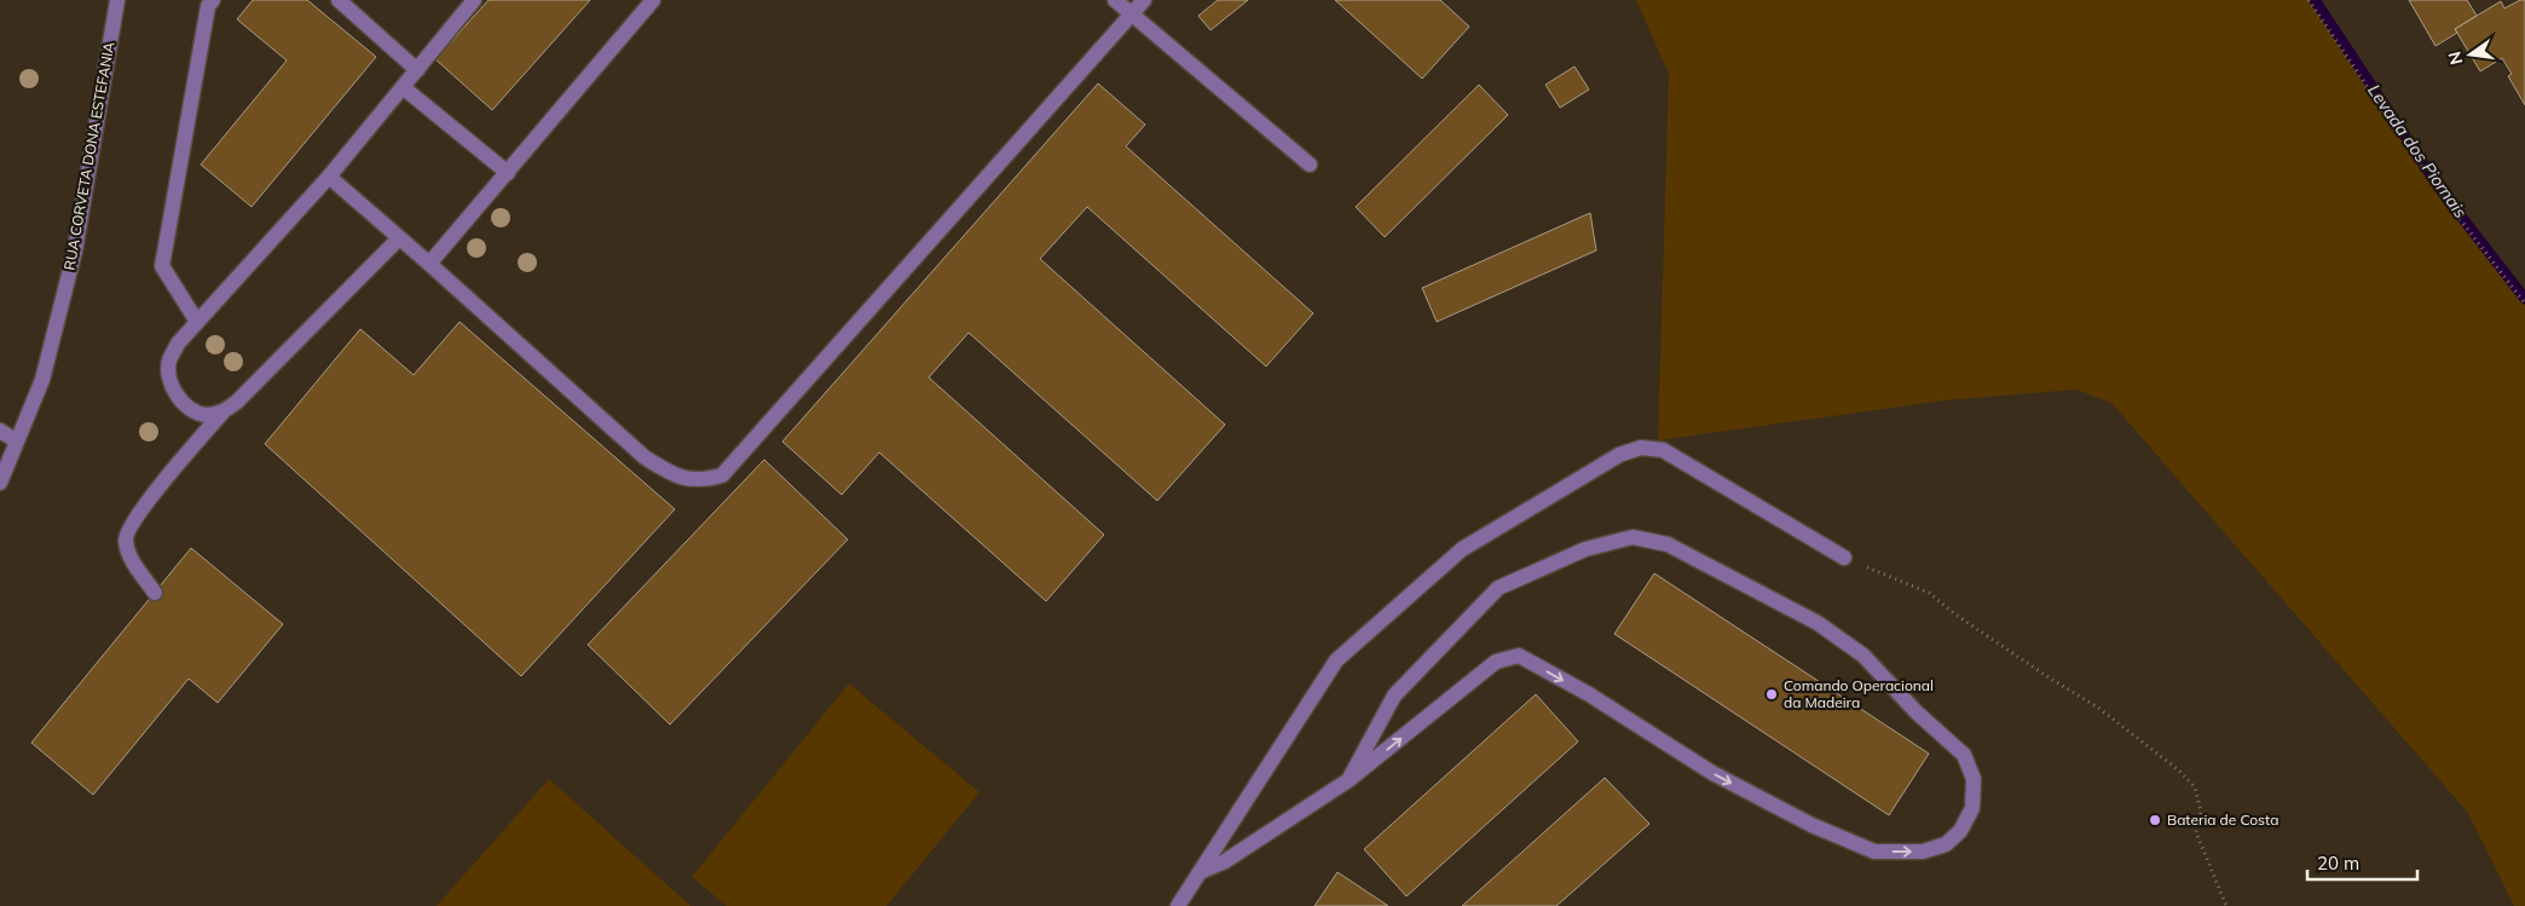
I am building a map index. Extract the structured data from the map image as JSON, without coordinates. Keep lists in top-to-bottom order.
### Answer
{
  "streets": {
    "street": ["RUA CORVETA DONA ESTEFANIA"]
  },
  "water": ["Levada dos Piornais"],
  "places": ["Comando Operacional da Madeira", "Bateria de Costa"],
  "scale_bar": "20 m",
  "north": "left"
}
